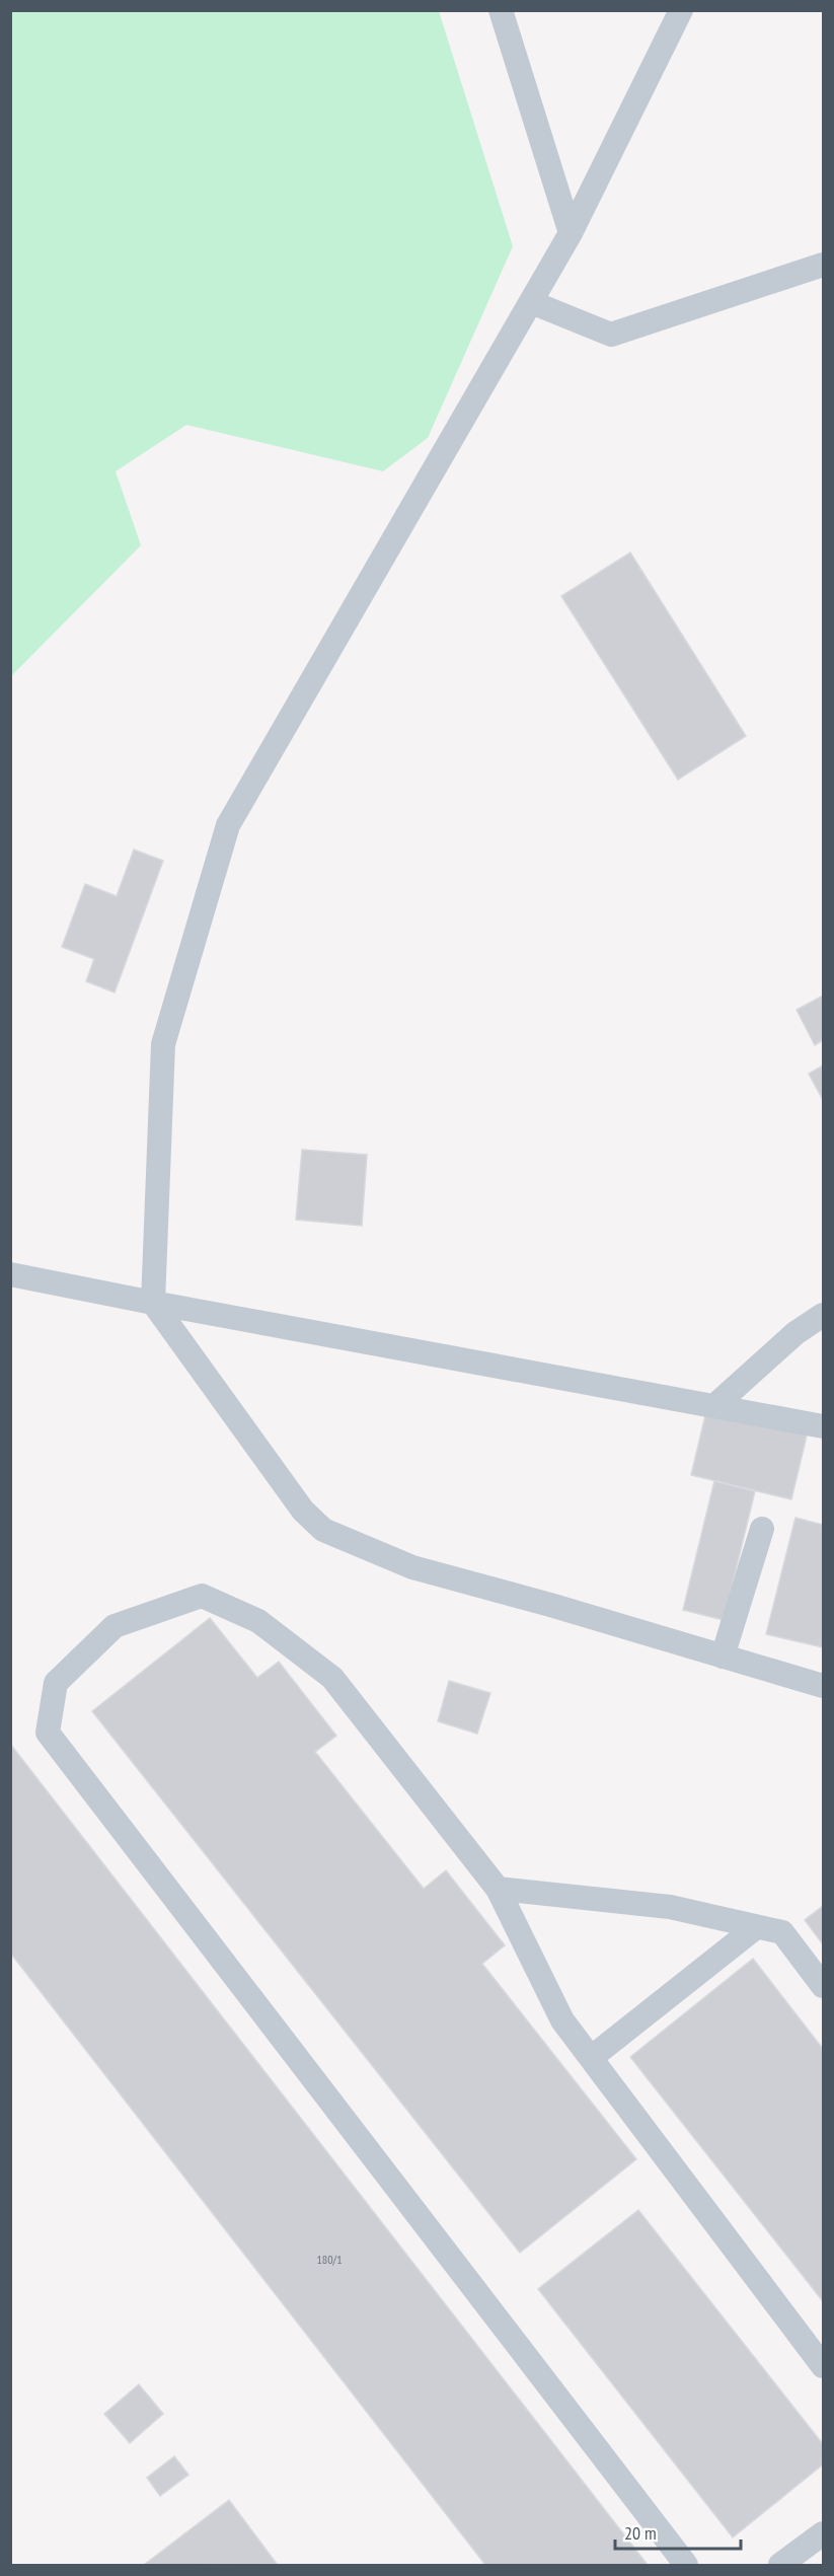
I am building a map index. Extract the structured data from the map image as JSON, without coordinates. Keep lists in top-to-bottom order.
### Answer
{
  "house_numbers": ["180/1"],
  "scale_bar": "20 m"
}
